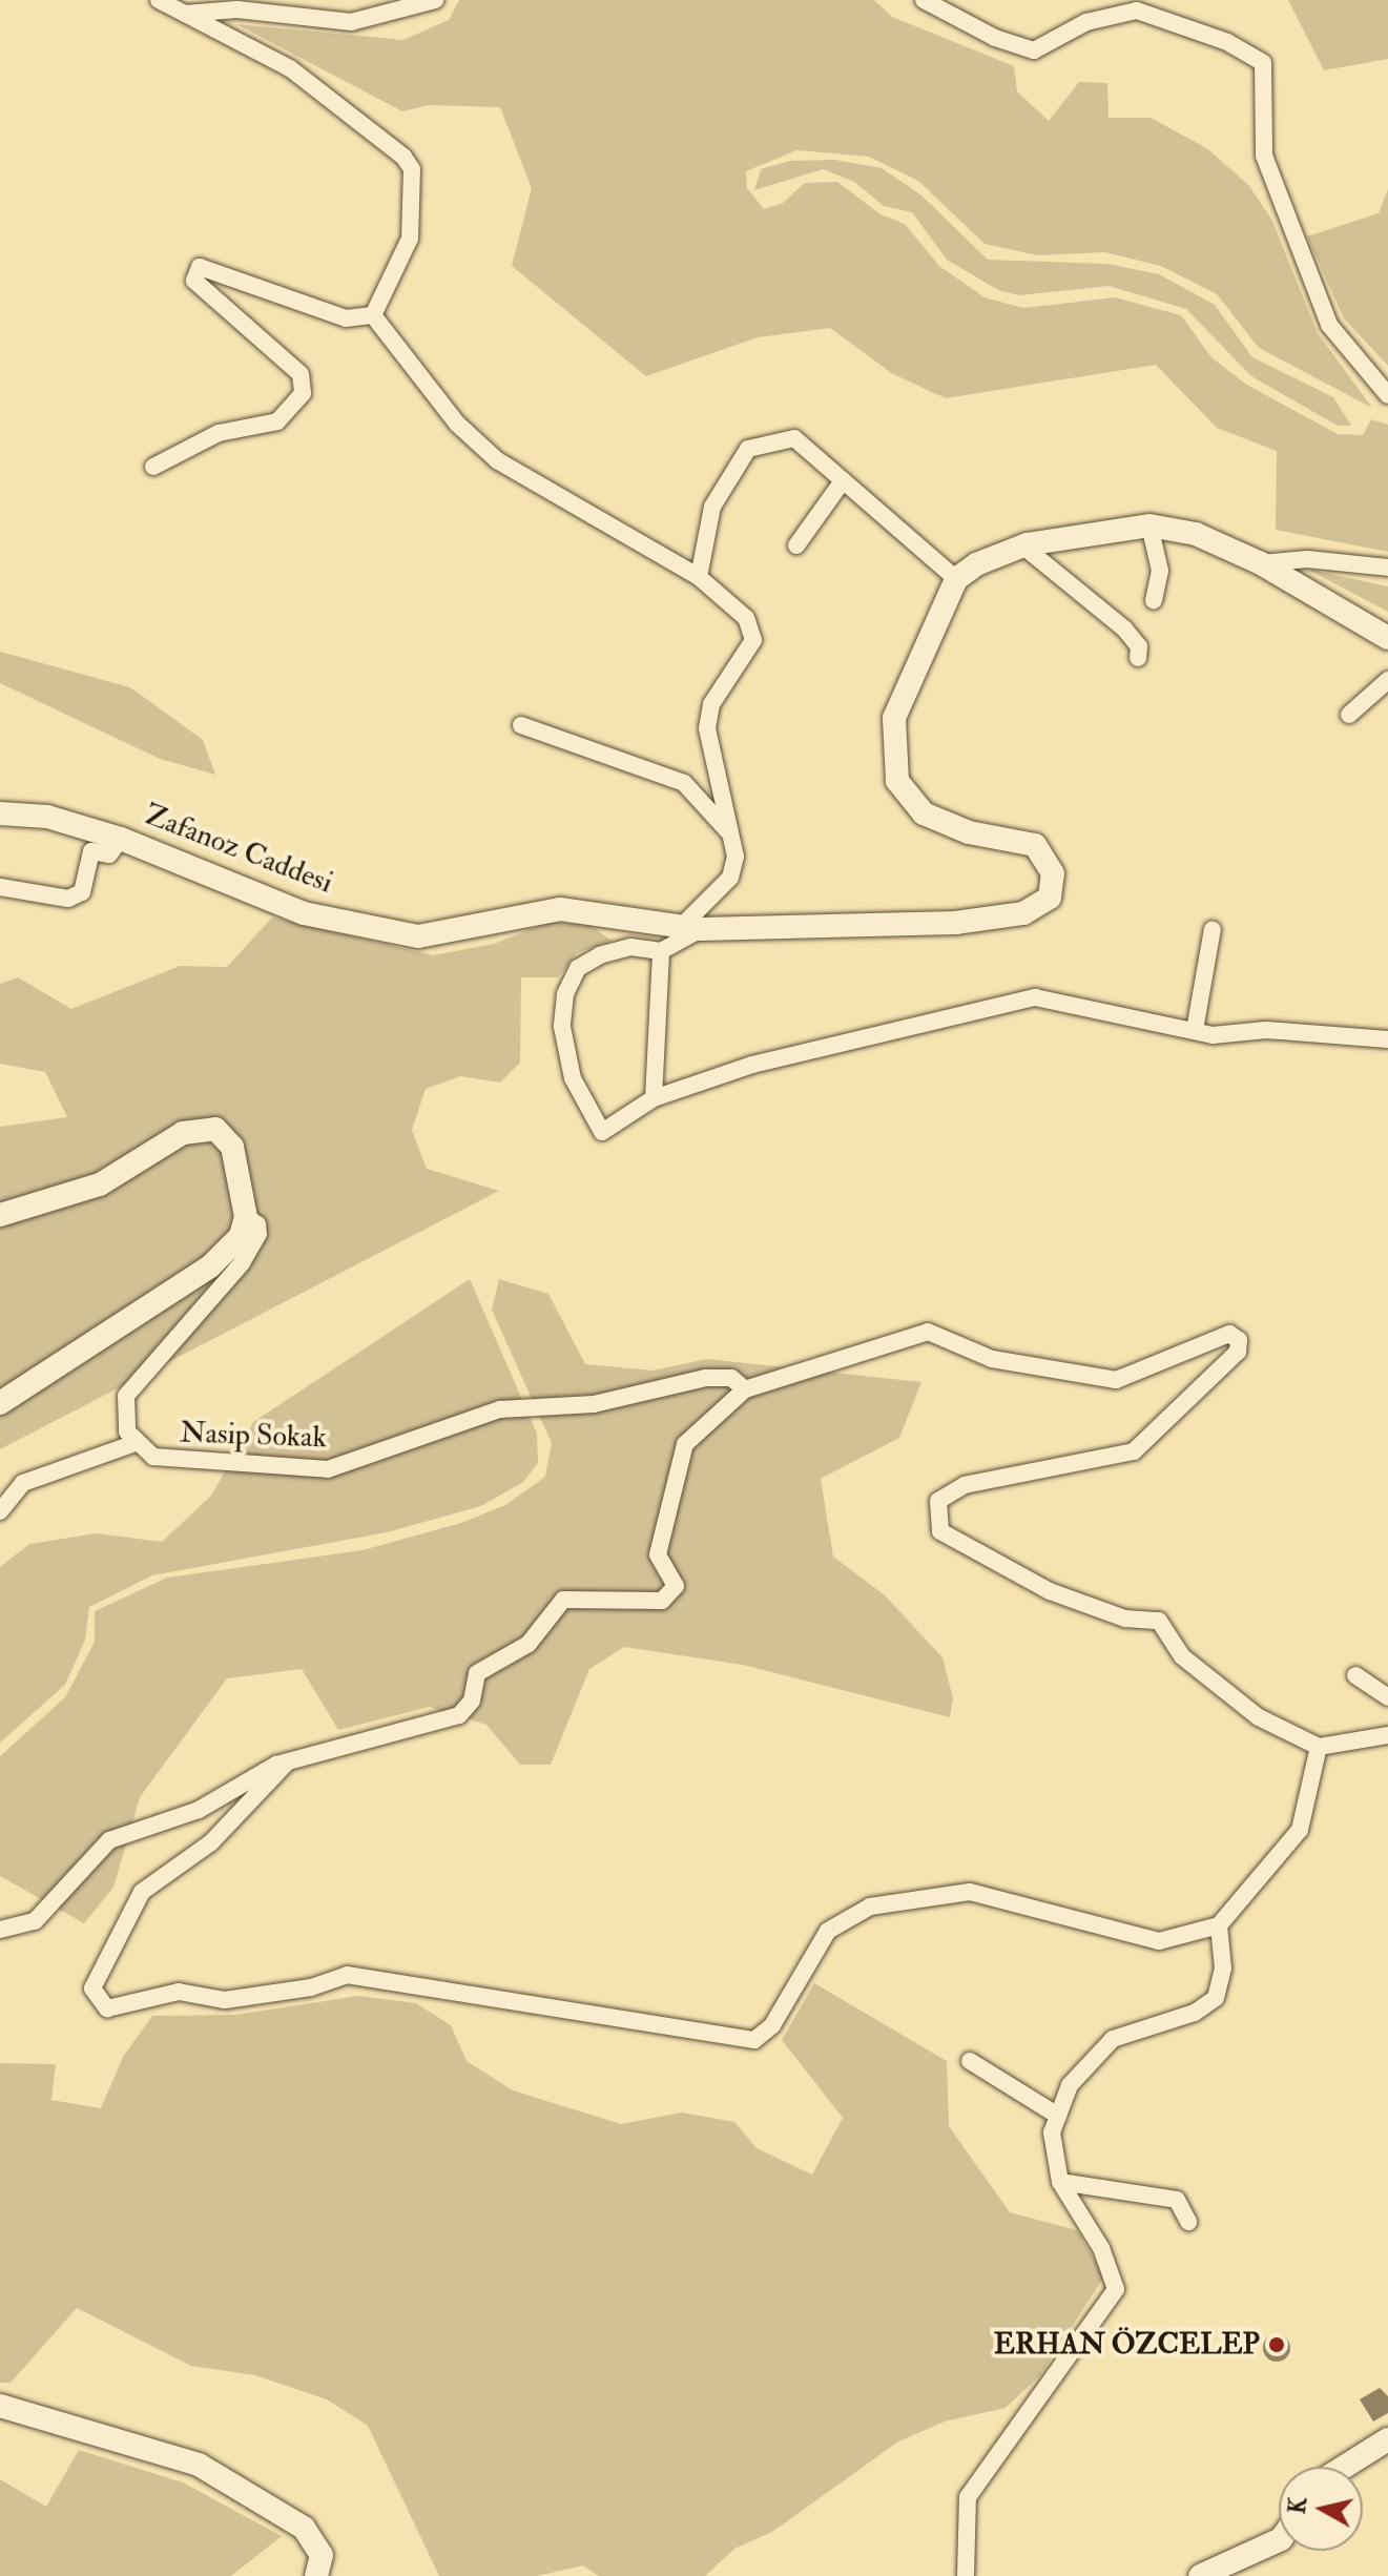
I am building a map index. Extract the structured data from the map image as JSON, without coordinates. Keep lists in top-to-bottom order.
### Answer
{
  "streets": {
    "street": ["Zafanoz Caddesi", "Nasip Sokak"]
  },
  "places": ["ERHAN ÖZCELEP"],
  "north": "left"
}
